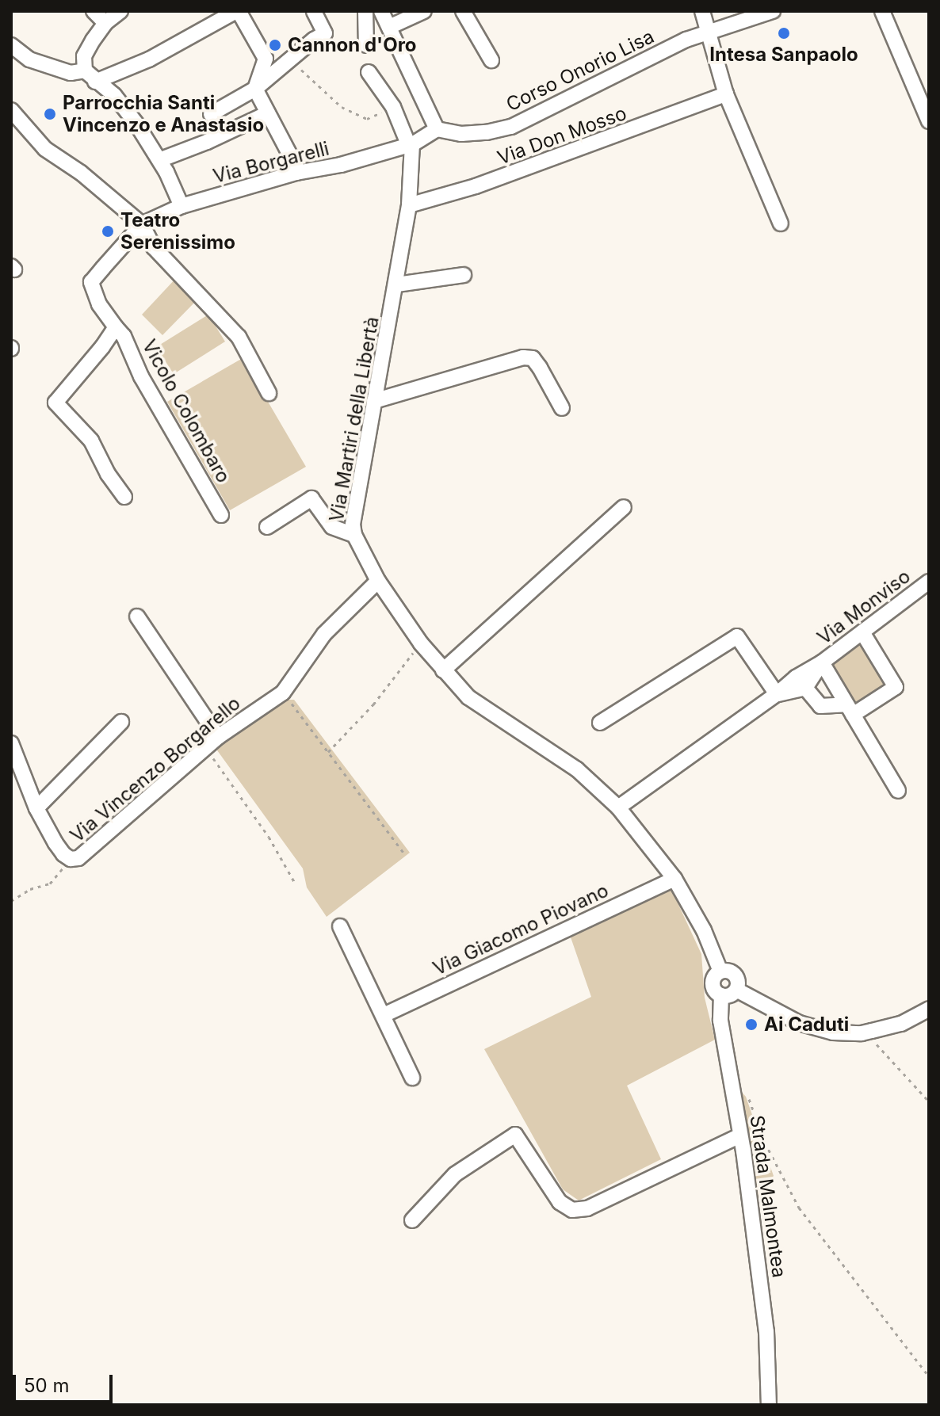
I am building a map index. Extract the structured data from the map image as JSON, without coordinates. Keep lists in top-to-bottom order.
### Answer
{
  "streets": {
    "street": [
      "Corso Onorio Lisa",
      "Via Don Mosso",
      "Via Borgarelli",
      "Vicolo Colombaro",
      "Via Martiri della Libertà",
      "Via Monviso",
      "Via Vincenzo Borgarello",
      "Via Giacomo Piovano",
      "Strada Malmontea"
    ]
  },
  "crossings": [
    ["Via Don Mosso", "Via Martiri della Libertà"],
    ["Via Borgarelli", "Vicolo Colombaro"],
    ["Via Borgarelli", "Via Martiri della Libertà"],
    ["Via Martiri della Libertà", "Via Vincenzo Borgarello"],
    ["Via Martiri della Libertà", "Via Giacomo Piovano"],
    ["Via Martiri della Libertà", "Strada Malmontea"]
  ],
  "places": [
    "Intesa Sanpaolo",
    "Cannon d'Oro",
    "Parrocchia Santi Vincenzo e Anastasio",
    "Teatro Serenissimo",
    "Ai Caduti"
  ],
  "scale_bar": "50 m"
}
